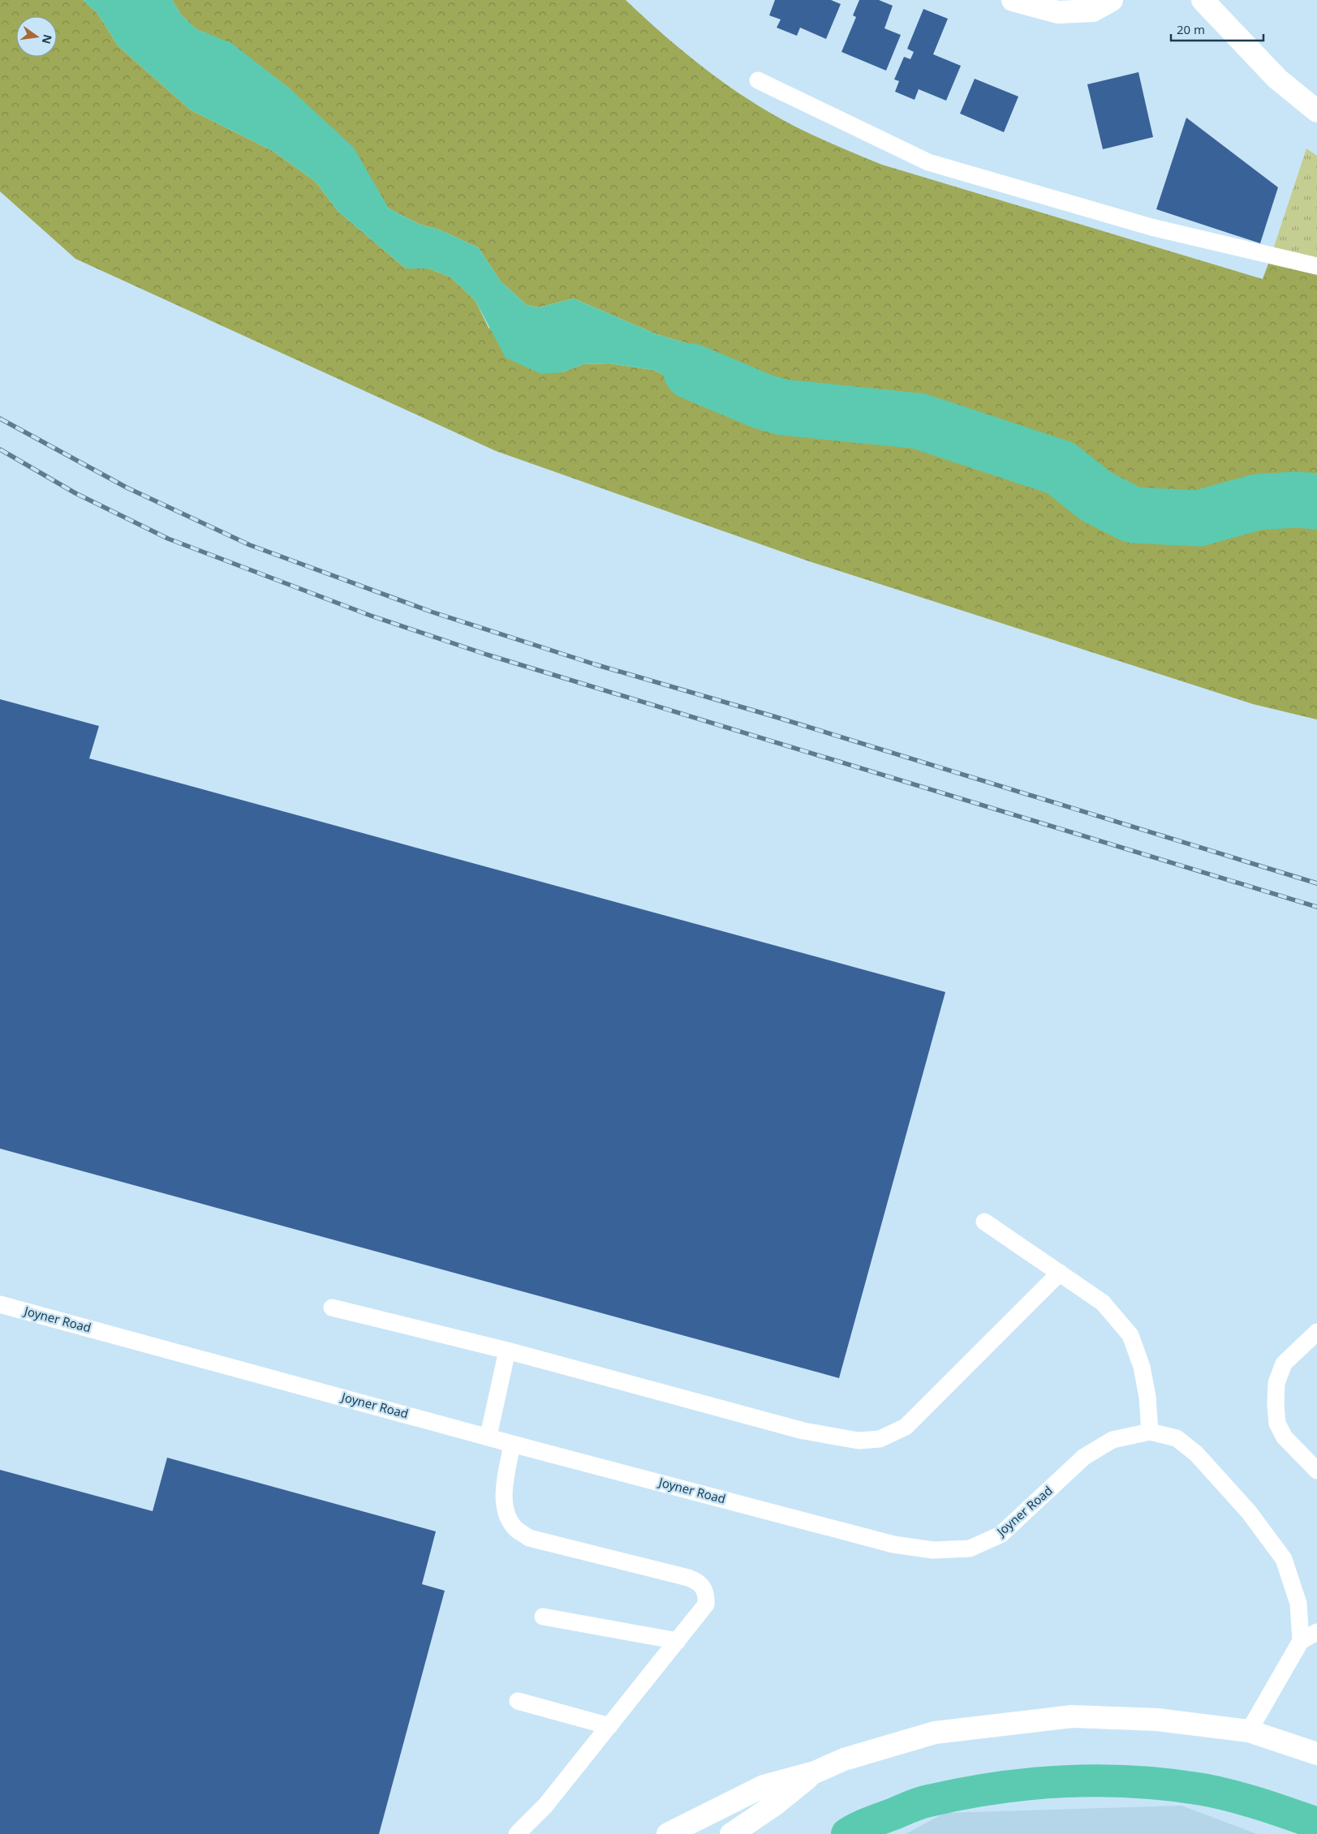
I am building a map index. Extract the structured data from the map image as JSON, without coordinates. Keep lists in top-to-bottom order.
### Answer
{
  "streets": {
    "lane": ["Joyner Road"]
  },
  "scale_bar": "20 m",
  "north": "right"
}
